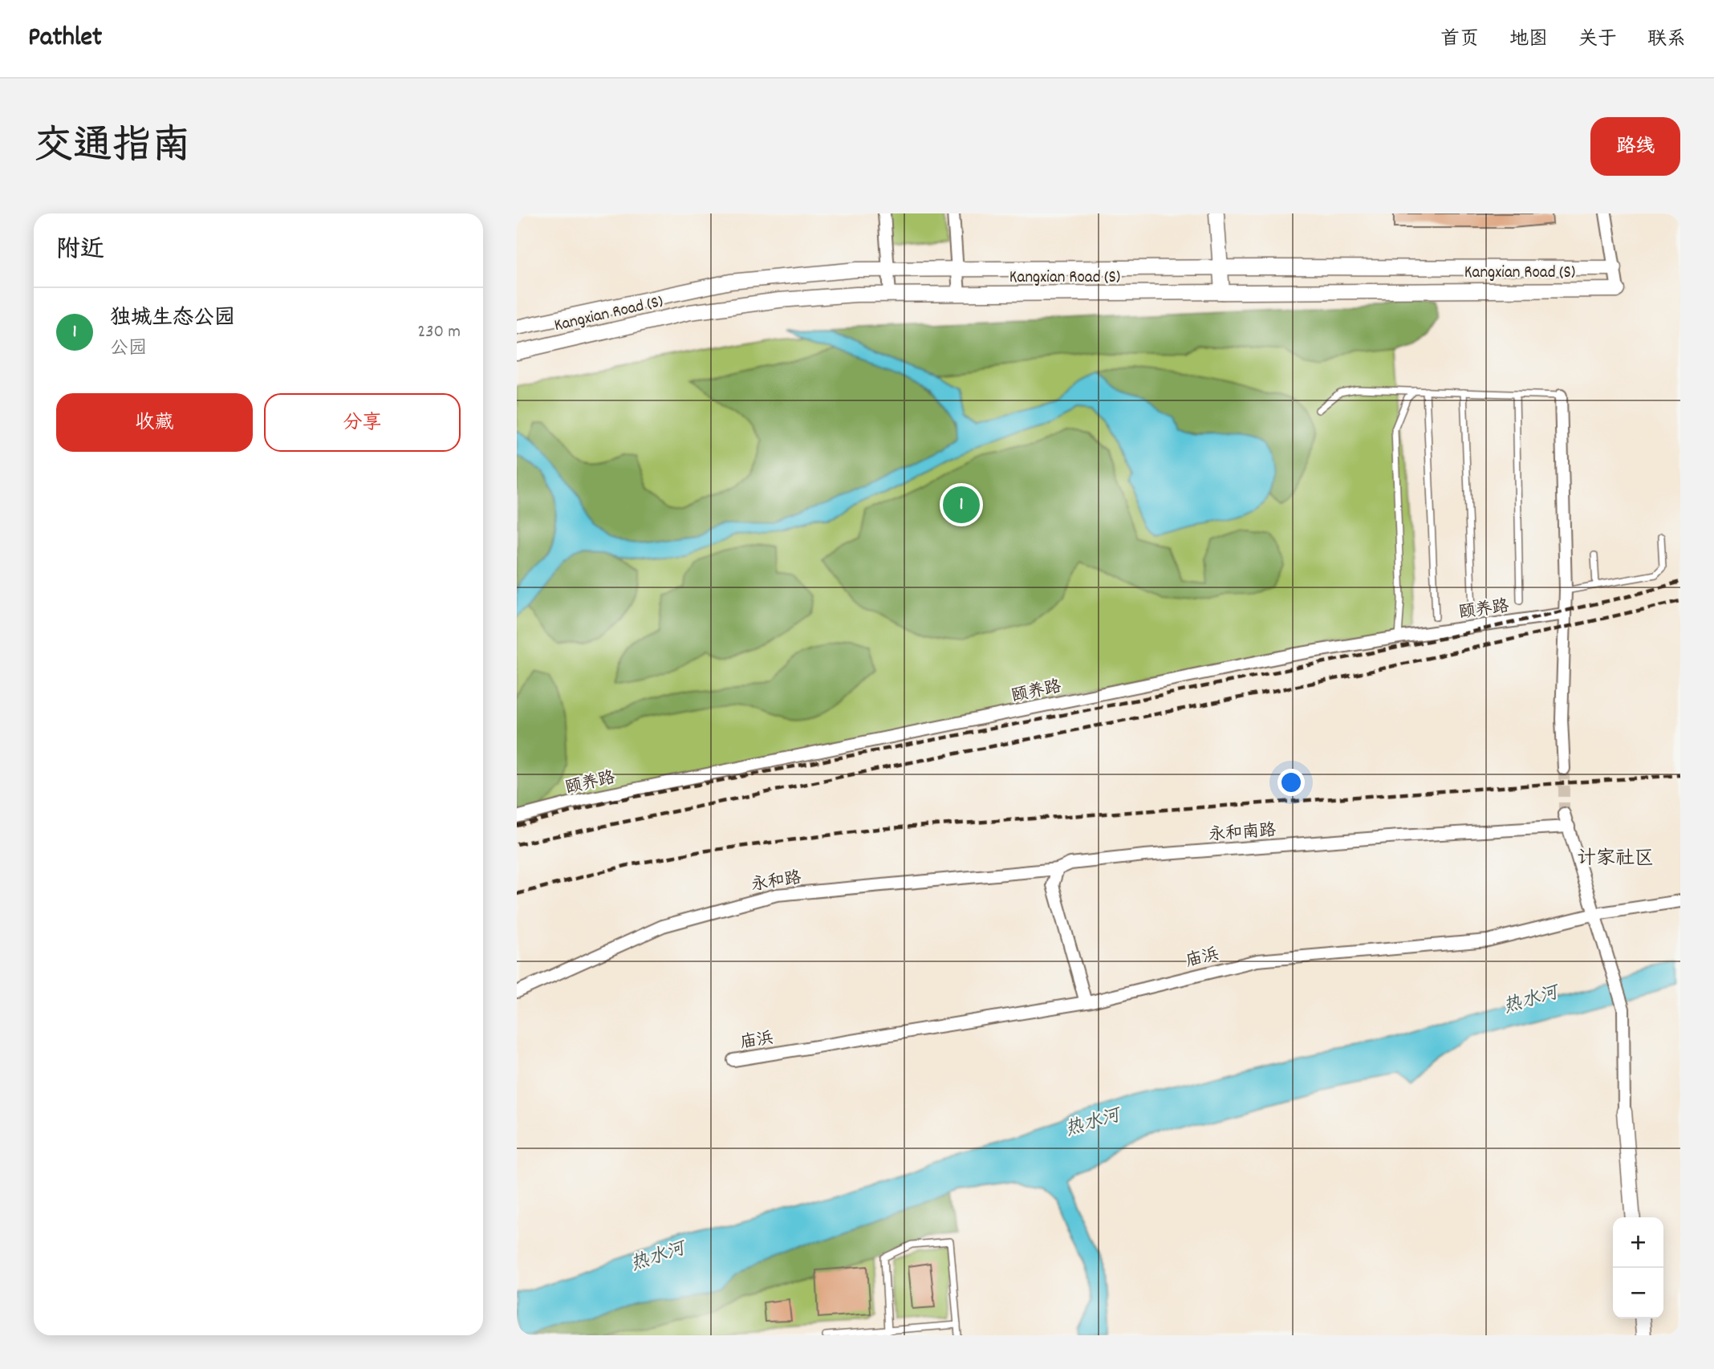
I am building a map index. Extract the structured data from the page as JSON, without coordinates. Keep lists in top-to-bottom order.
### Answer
{
  "streets": {
    "street": [
      "Kangxian Road (S)",
      "颐养路",
      "永和南路",
      "永和路",
      "庙浜"
    ]
  },
  "crossings": [
    ["永和南路", "永和路"]
  ],
  "districts": ["计家社区"],
  "water": ["热水河"],
  "page": {
    "header": "Pathlet",
    "nav": [
      "首页",
      "地图",
      "关于",
      "联系"
    ],
    "title": "交通指南",
    "buttons": [
      "路线",
      ["收藏", "分享"]
    ],
    "heading": "附近",
    "list": [
      {
        "mark": "1",
        "name": "独城生态公园",
        "note": "公园",
        "value": "230 m"
      }
    ],
    "pins": "1",
    "map_buttons": ["+", "−"]
  }
}
